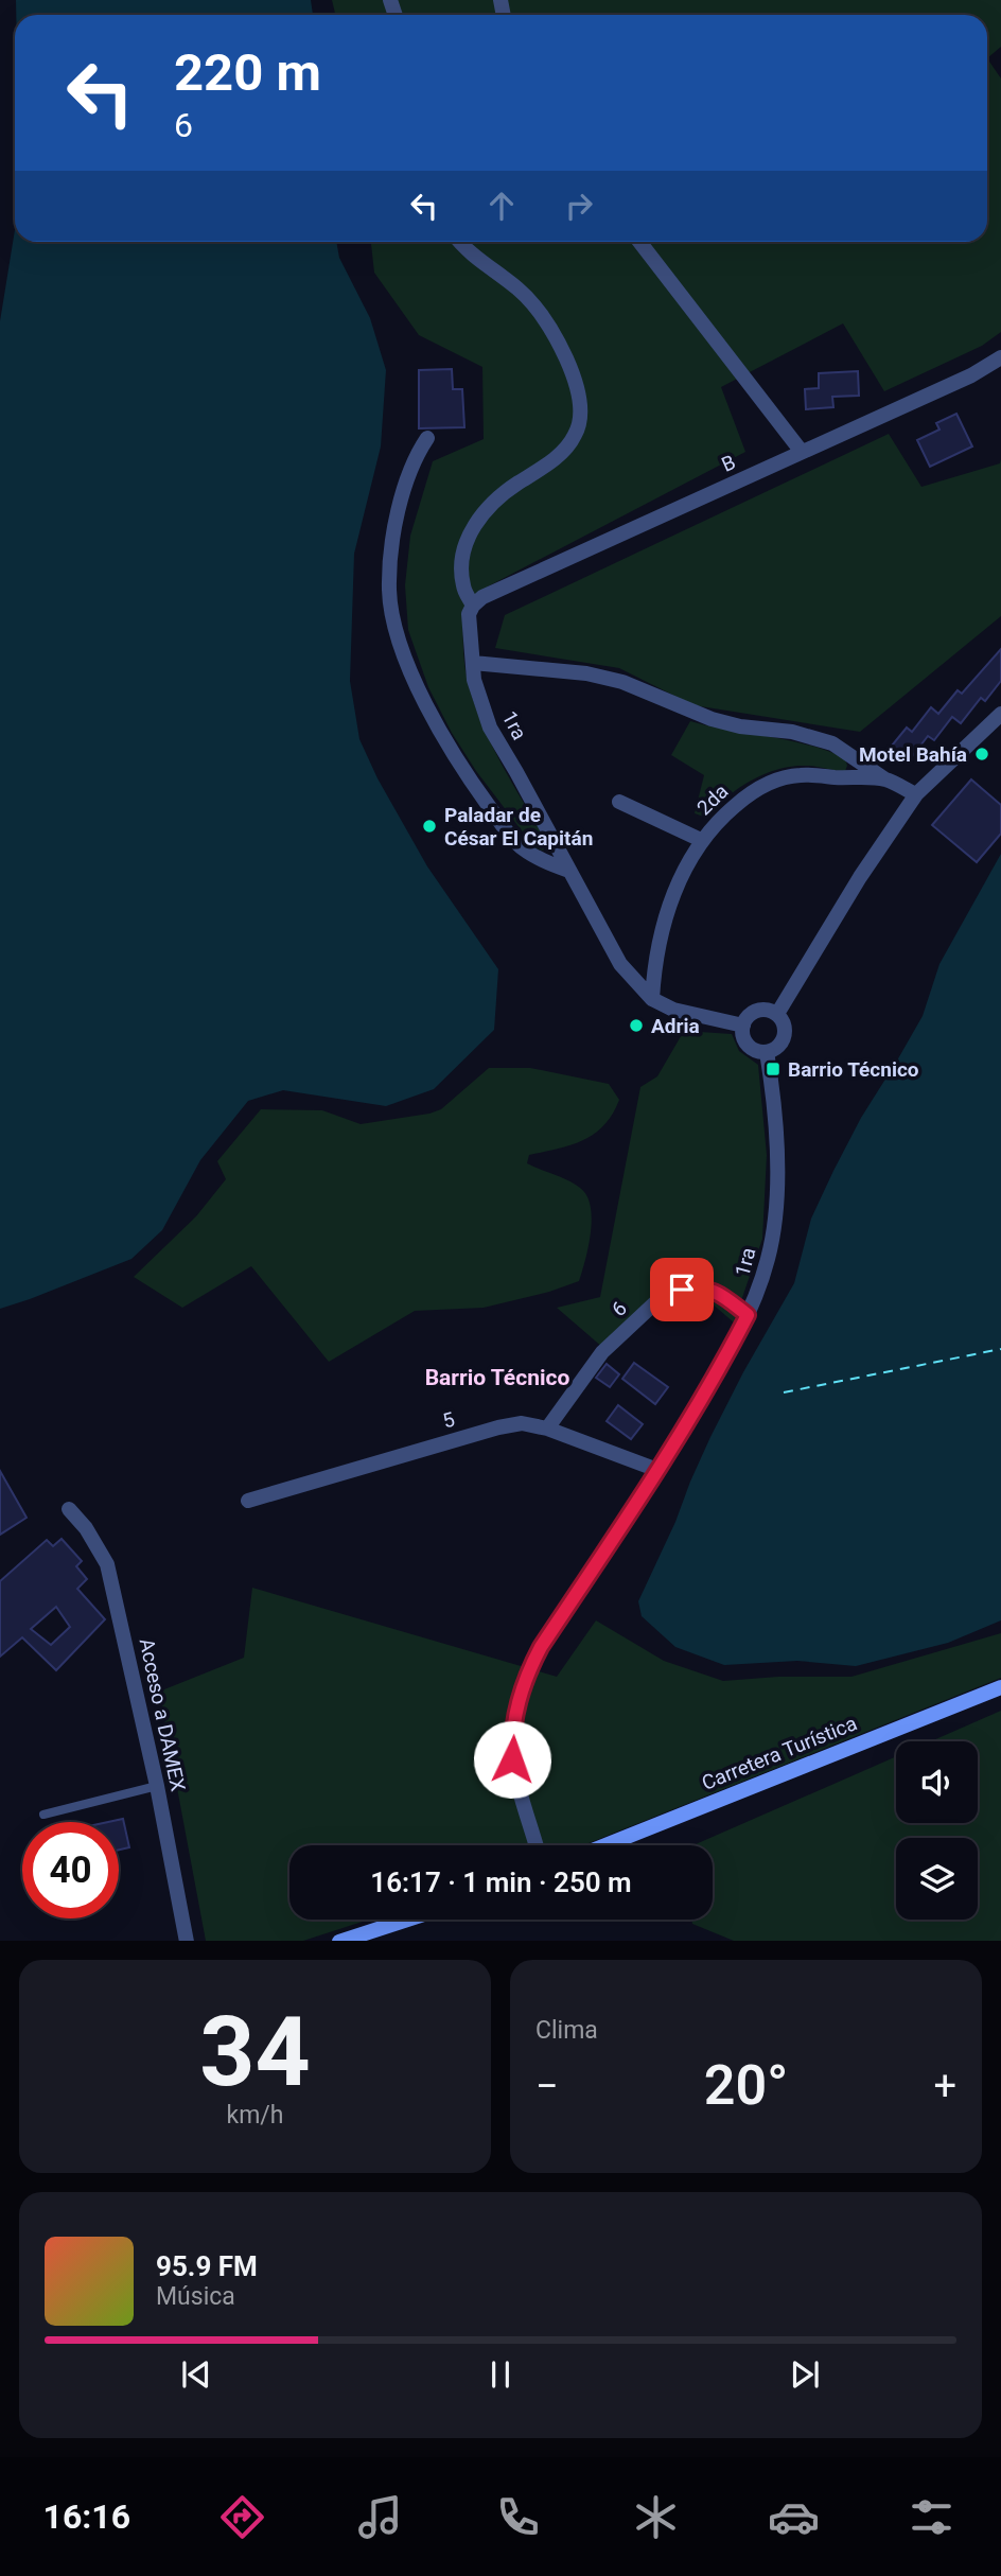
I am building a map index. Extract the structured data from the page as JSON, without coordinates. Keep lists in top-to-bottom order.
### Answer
{
  "streets": {
    "main road": ["Carretera Turística"],
    "street": [
      "B",
      "1ra",
      "2da",
      "6",
      "5",
      "Acceso a DAMEX"
    ]
  },
  "crossings": [
    ["B", "1ra"],
    ["1ra", "2da"],
    ["1ra", "6"],
    ["1ra", "5"],
    ["6", "5"]
  ],
  "districts": ["Barrio Técnico"],
  "places": {
    "other": ["Motel Bahía", "Paladar de César El Capitán", "Adria"],
    "transit": ["Barrio Técnico"]
  },
  "page": {
    "turn": ["220 m", "6"],
    "limit": "40",
    "trip": "16:17 · 1 min · 250 m",
    "tile": [
      ["34", "km/h"],
      "Clima"
    ],
    "heat": ["−", "20°", "+"],
    "song": ["95.9 FM", "Música"],
    "tabs": "16:16"
  }
}
